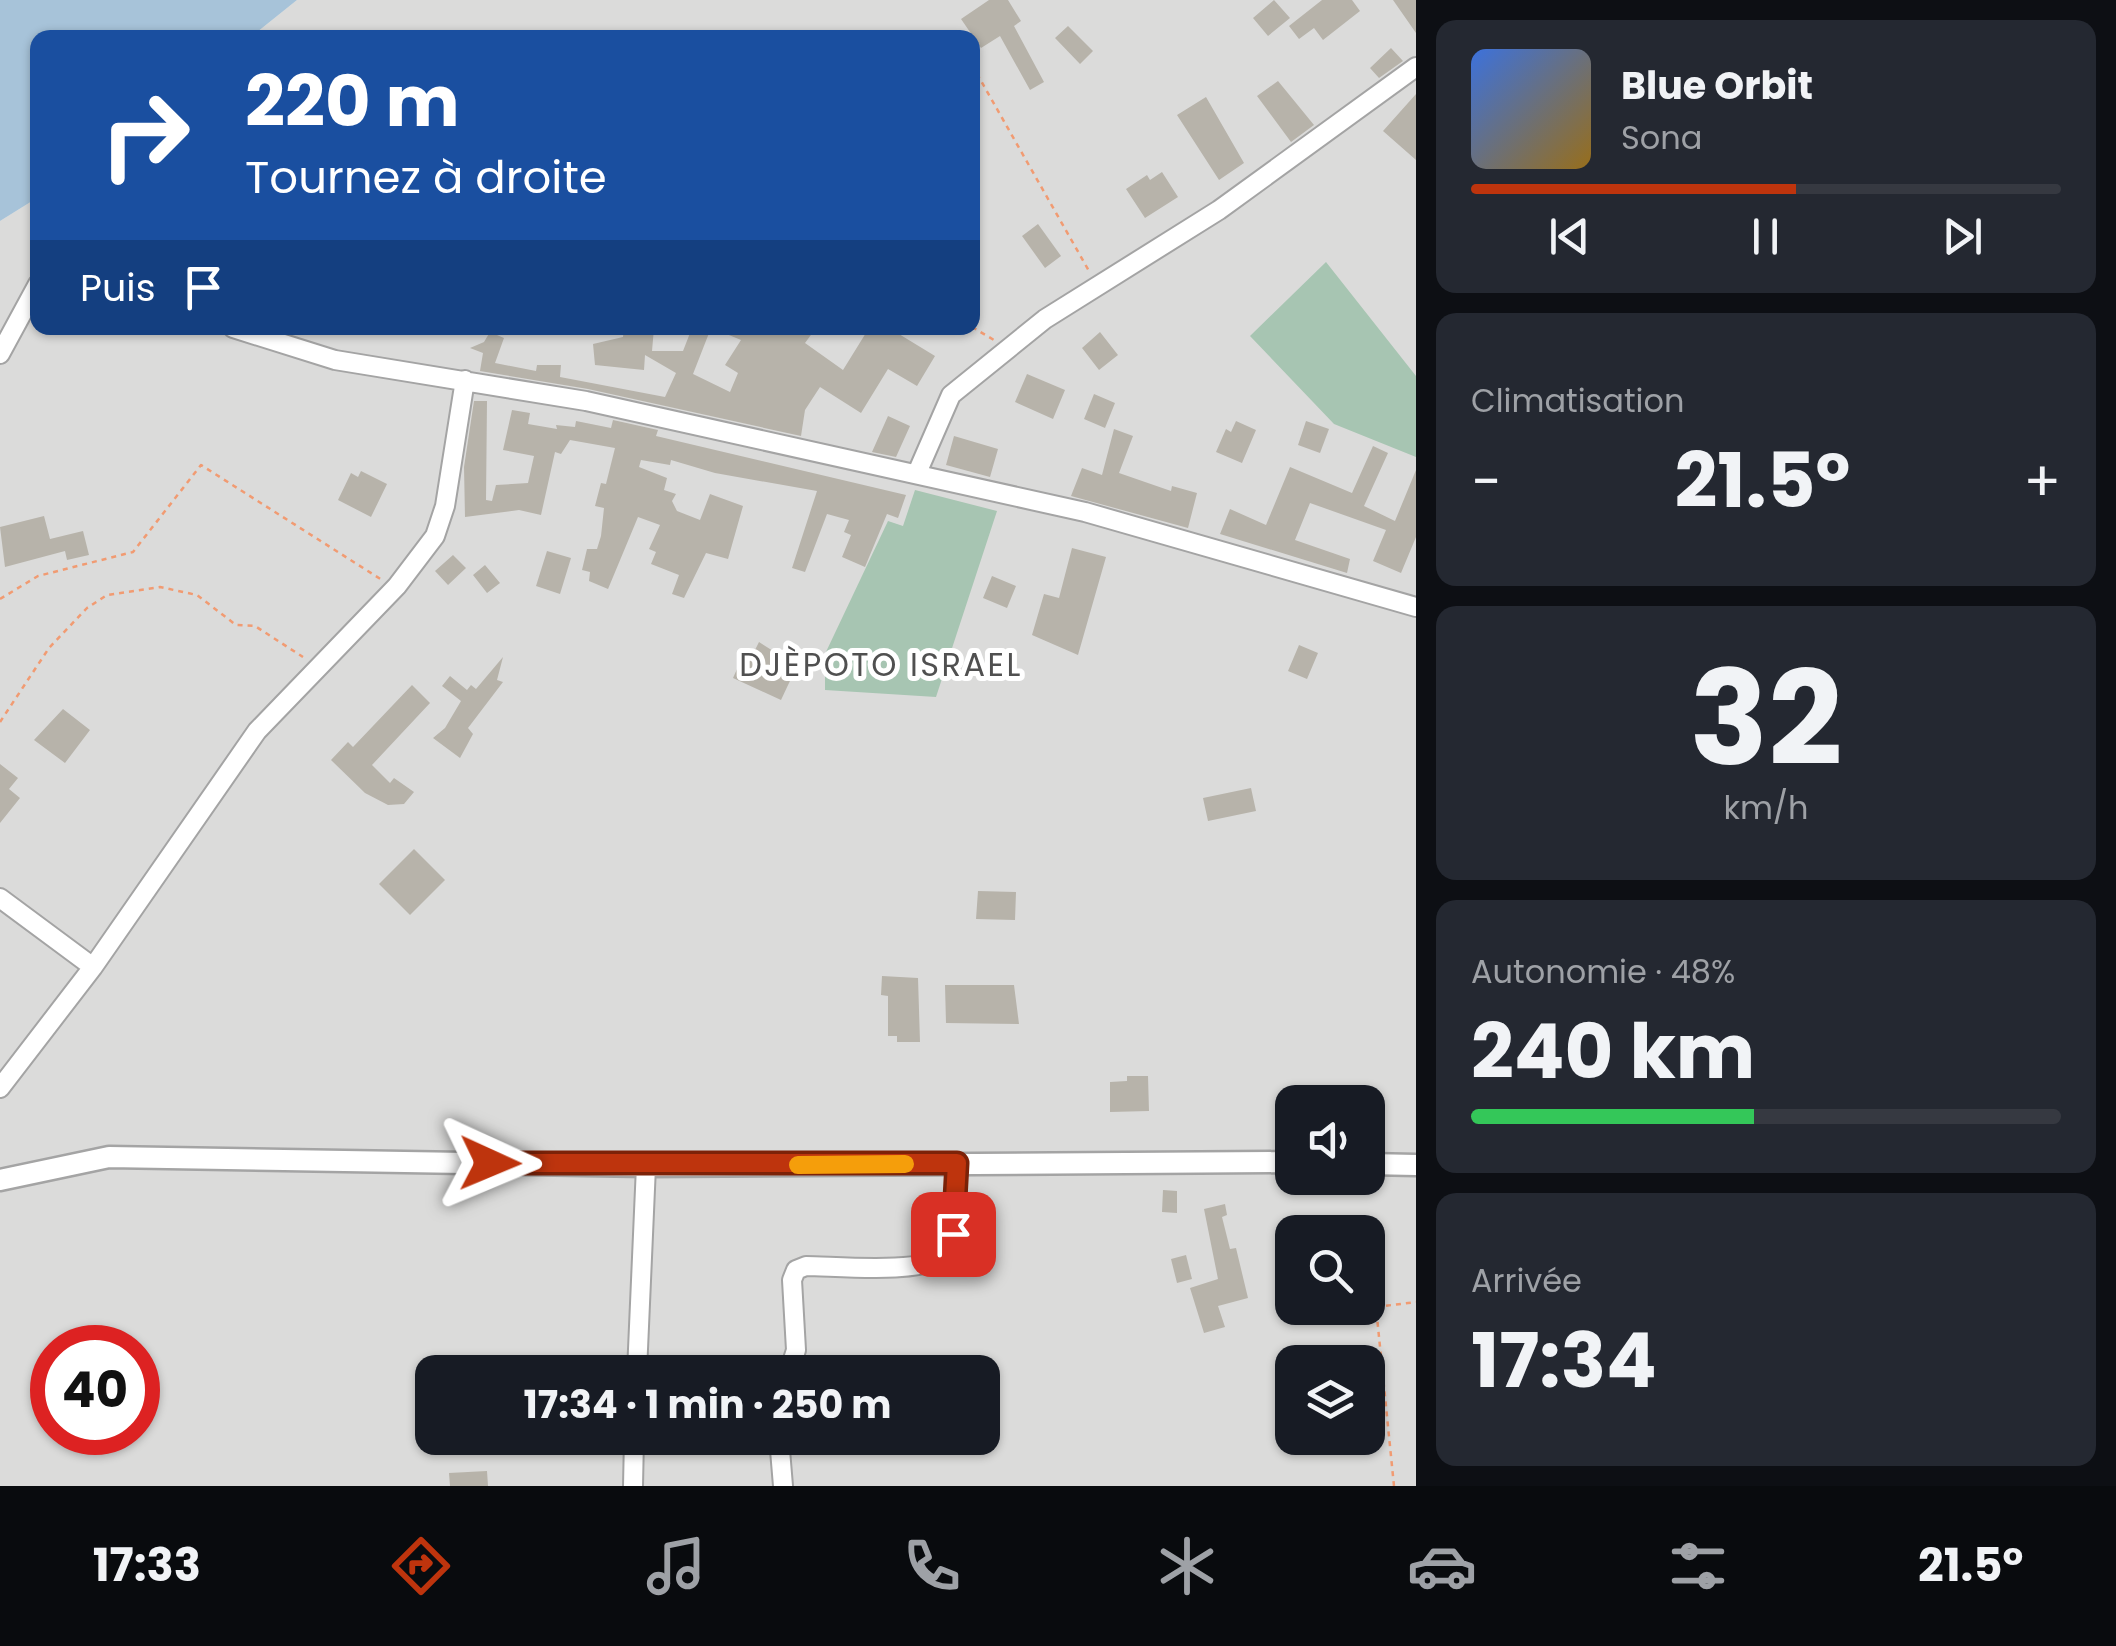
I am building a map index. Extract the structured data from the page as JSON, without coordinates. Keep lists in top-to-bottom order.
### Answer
{
  "districts": ["DJÈPOTO ISRAEL"],
  "page": {
    "turn": ["220 m", "Tournez à droite"],
    "song": ["Blue Orbit", "Sona"],
    "then": "Puis",
    "tile": [
      "Climatisation",
      ["32", "km/h"],
      ["Autonomie · 48%", "240 km"],
      ["Arrivée", "17:34"]
    ],
    "heat": ["−", "21.5°", "+"],
    "limit": "40",
    "trip": "17:34 · 1 min · 250 m",
    "tabs": ["17:33", "21.5°"]
  }
}
